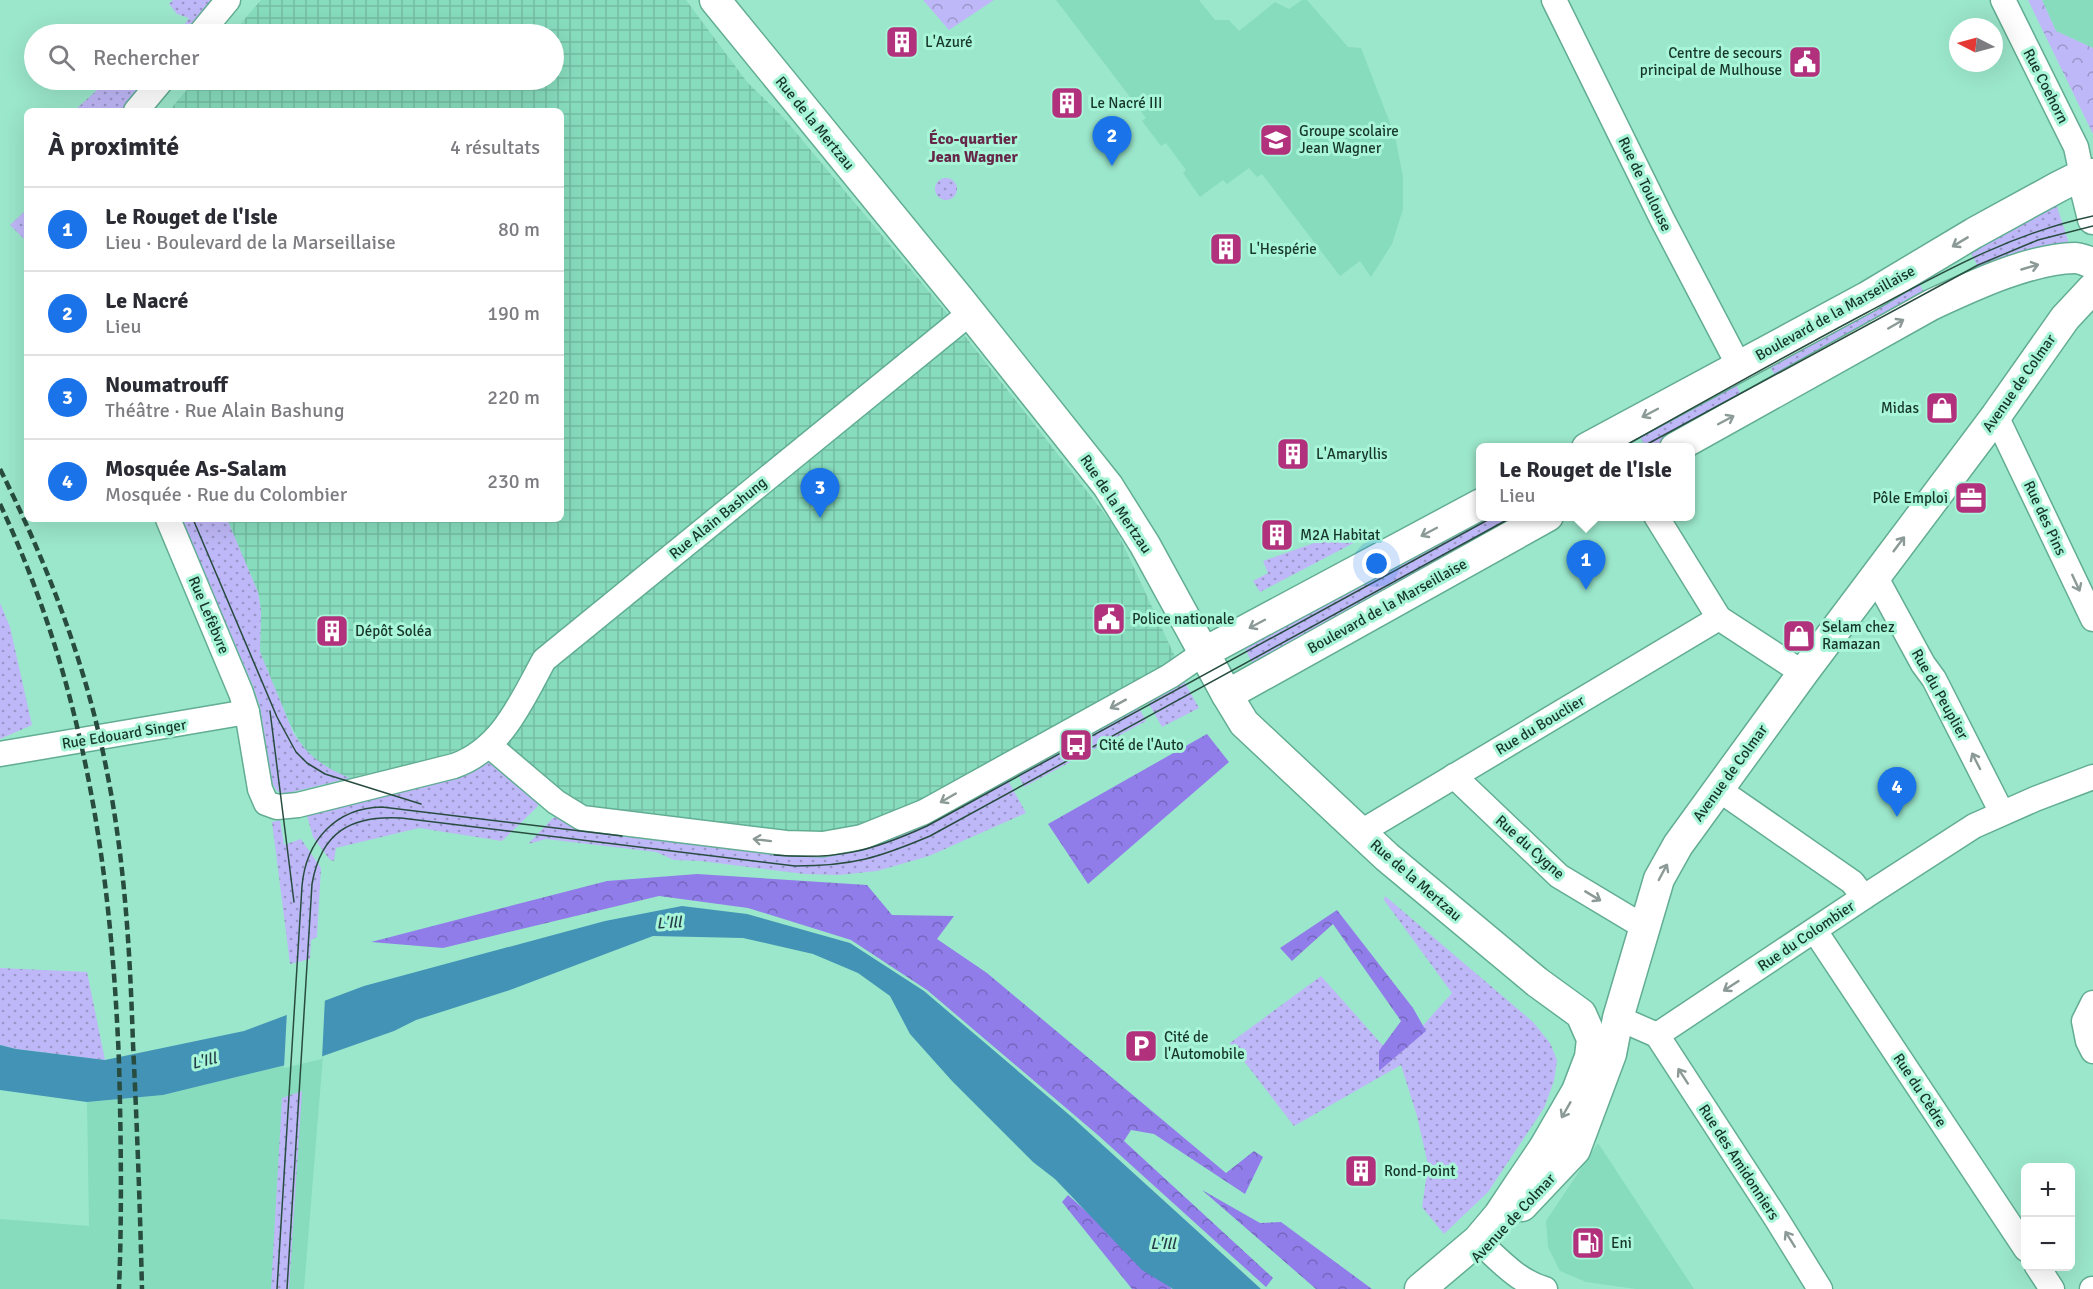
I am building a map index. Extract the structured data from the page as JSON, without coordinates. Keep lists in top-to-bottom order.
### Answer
{
  "streets": {
    "main road": ["Rue de la Mertzau", "Boulevard de la Marseillaise", "Avenue de Colmar"],
    "street": [
      "Rue Coehorn",
      "Rue de Toulouse",
      "Rue Alain Bashung",
      "Rue des Pins",
      "Rue Lefèbvre",
      "Rue du Peuplier",
      "Rue du Bouclier",
      "Rue Edouard Singer",
      "Rue du Cygne",
      "Rue du Colombier",
      "Rue du Cèdre",
      "Rue des Amidonniers"
    ]
  },
  "crossings": [
    ["Rue Coehorn", "Boulevard de la Marseillaise"],
    ["Rue de la Mertzau", "Boulevard de la Marseillaise"],
    ["Rue de la Mertzau", "Avenue de Colmar"],
    ["Rue de la Mertzau", "Rue Alain Bashung"],
    ["Rue de la Mertzau", "Rue du Bouclier"],
    ["Rue de la Mertzau", "Rue du Colombier"],
    ["Rue de la Mertzau", "Rue des Amidonniers"],
    ["Rue de Toulouse", "Boulevard de la Marseillaise"],
    ["Avenue de Colmar", "Rue des Pins"],
    ["Avenue de Colmar", "Rue du Peuplier"],
    ["Avenue de Colmar", "Rue du Cygne"],
    ["Avenue de Colmar", "Rue du Colombier"],
    ["Rue Alain Bashung", "Rue Lefèbvre"],
    ["Rue Alain Bashung", "Rue Edouard Singer"],
    ["Rue Lefèbvre", "Rue Edouard Singer"],
    ["Rue du Bouclier", "Rue du Cygne"],
    ["Rue du Colombier", "Rue du Cèdre"],
    ["Rue du Colombier", "Rue des Amidonniers"]
  ],
  "one_way": [
    "Rue des Pins",
    "Rue du Peuplier",
    "Rue du Cygne",
    "Rue du Colombier",
    "Rue des Amidonniers"
  ],
  "districts": ["Éco-quartier Jean Wagner"],
  "water": ["L'Ill"],
  "places": {
    "building": [
      "L'Azuré",
      "Le Nacré III",
      "L'Hespérie",
      "L'Amaryllis",
      "M2A Habitat",
      "Dépôt Soléa",
      "Rond-Point"
    ],
    "public building": ["Centre de secours principal de Mulhouse", "Police nationale"],
    "school or university": ["Groupe scolaire Jean Wagner"],
    "shop": ["Midas", "Selam chez Ramazan"],
    "office": ["Pôle Emploi"],
    "bus stop": ["Cité de l'Auto"],
    "parking": ["Cité de l'Automobile"],
    "fuel station": ["Eni"]
  },
  "north": "left",
  "page": {
    "search": "Rechercher",
    "heading": ["À proximité", "4 résultats"],
    "pins": [
      "2",
      "3",
      "1",
      "4"
    ],
    "list": [
      {
        "mark": "1",
        "name": "Le Rouget de l'Isle",
        "note": "Lieu · Boulevard de la Marseillaise",
        "value": "80 m"
      },
      {
        "mark": "2",
        "name": "Le Nacré",
        "note": "Lieu",
        "value": "190 m"
      },
      {
        "mark": "3",
        "name": "Noumatrouff",
        "note": "Théâtre · Rue Alain Bashung",
        "value": "220 m"
      },
      {
        "mark": "4",
        "name": "Mosquée As-Salam",
        "note": "Mosquée · Rue du Colombier",
        "value": "230 m"
      }
    ],
    "popup": ["Le Rouget de l'Isle", "Lieu"],
    "map_buttons": ["+", "−"]
  }
}
